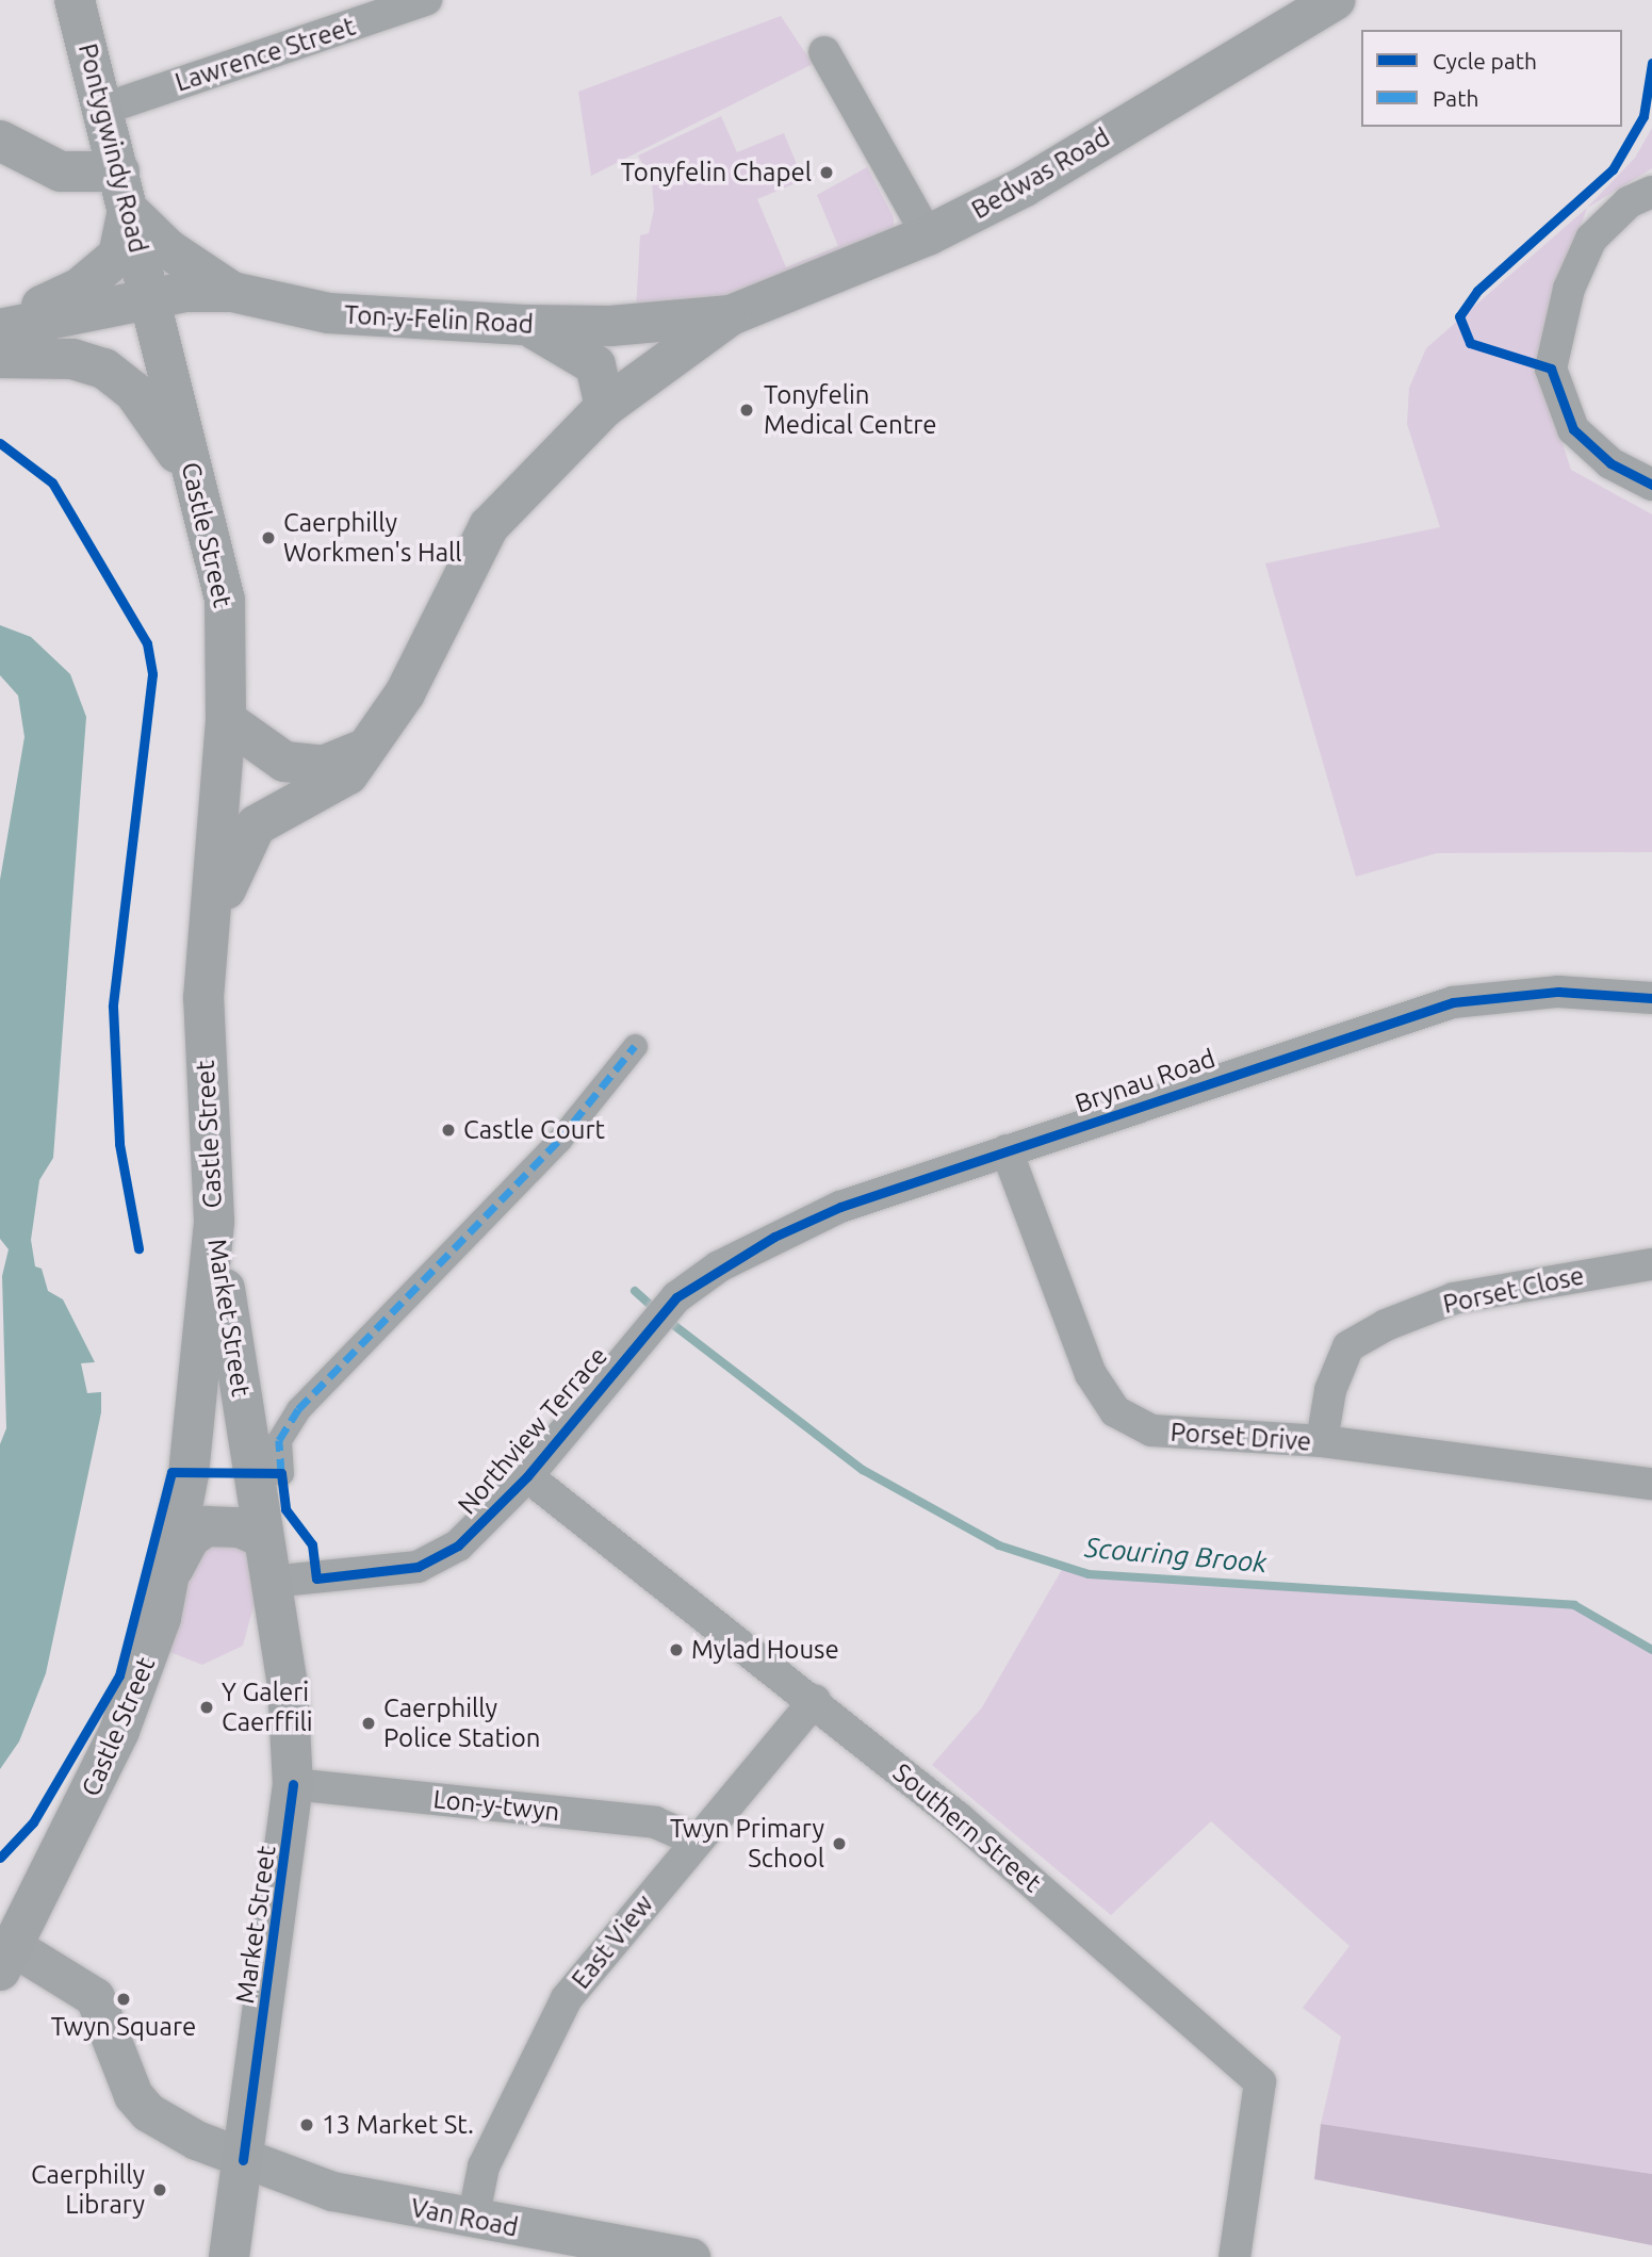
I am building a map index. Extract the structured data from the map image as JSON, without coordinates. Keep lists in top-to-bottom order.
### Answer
{
  "streets": {
    "main road": [
      "Pontygwindy Road",
      "Bedwas Road",
      "Ton-y-Felin Road",
      "Castle Street",
      "Market Street"
    ],
    "street": [
      "Lawrence Street",
      "Brynau Road",
      "Porset Close",
      "Northview Terrace",
      "Porset Drive",
      "Lon-y-twyn",
      "Southern Street",
      "East View",
      "Van Road"
    ]
  },
  "crossings": [
    ["Lawrence Street", "Pontygwindy Road"],
    ["Pontygwindy Road", "Ton-y-Felin Road"],
    ["Pontygwindy Road", "Castle Street"],
    ["Bedwas Road", "Ton-y-Felin Road"],
    ["Ton-y-Felin Road", "Castle Street"],
    ["Castle Street", "Market Street"],
    ["Castle Street", "Van Road"],
    ["Brynau Road", "Northview Terrace"],
    ["Brynau Road", "Porset Drive"],
    ["Porset Close", "Porset Drive"],
    ["Market Street", "Northview Terrace"],
    ["Market Street", "Lon-y-twyn"],
    ["Market Street", "Van Road"],
    ["Northview Terrace", "Southern Street"],
    ["Lon-y-twyn", "East View"],
    ["Southern Street", "East View"],
    ["East View", "Van Road"]
  ],
  "water": ["Scouring Brook"],
  "places": [
    "Tonyfelin Chapel",
    "Tonyfelin Medical Centre",
    "Caerphilly Workmen's Hall",
    "Castle Court",
    "Mylad House",
    "Y Galeri Caerffili",
    "Caerphilly Police Station",
    "Twyn Primary School",
    "Twyn Square",
    "13 Market St.",
    "Caerphilly Library"
  ],
  "legend": ["Cycle path", "Path"]
}
